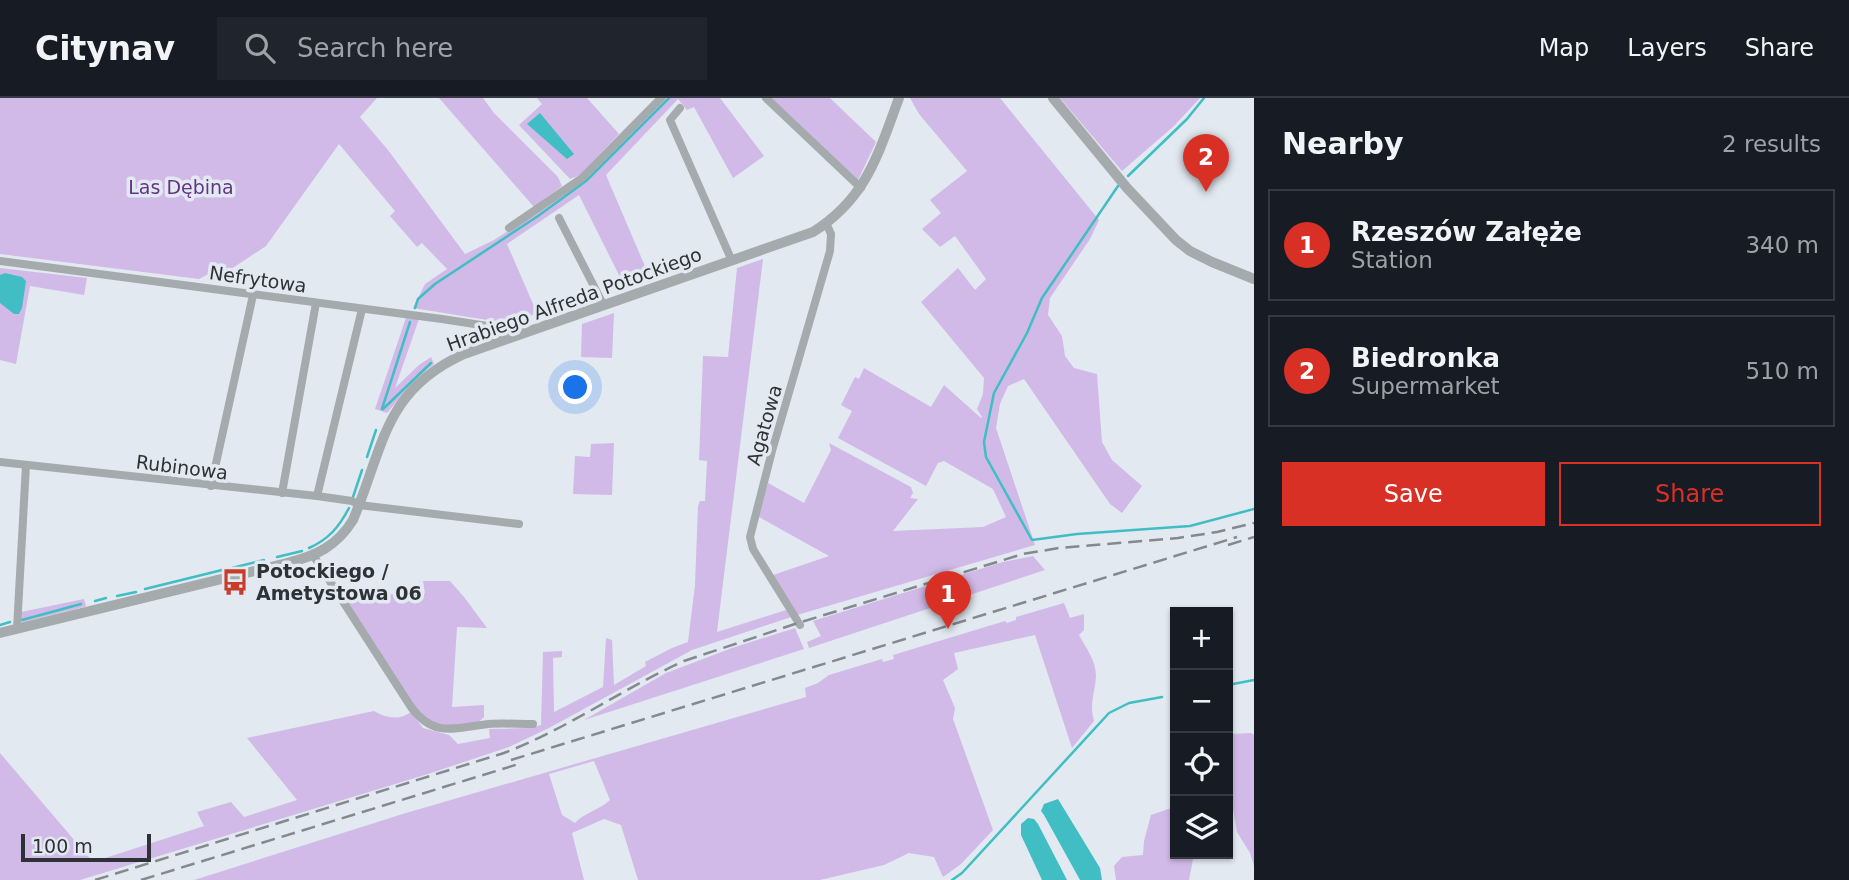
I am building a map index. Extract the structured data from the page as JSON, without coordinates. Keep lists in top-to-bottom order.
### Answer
{
  "streets": {
    "street": [
      "Nefrytowa",
      "Hrabiego Alfreda Potockiego",
      "Agatowa",
      "Rubinowa"
    ]
  },
  "crossings": [
    ["Nefrytowa", "Hrabiego Alfreda Potockiego"],
    ["Hrabiego Alfreda Potockiego", "Agatowa"],
    ["Hrabiego Alfreda Potockiego", "Rubinowa"]
  ],
  "parks": ["Las Dębina"],
  "places": {
    "bus stop": ["Potockiego / Ametystowa 06"]
  },
  "scale_bar": "100 m",
  "page": {
    "header": "Citynav",
    "search": "Search here",
    "nav": ["Map", "Layers", "Share"],
    "heading": ["Nearby", "2 results"],
    "pins": ["2", "1"],
    "list": [
      {
        "mark": "1",
        "name": "Rzeszów Załęże",
        "note": "Station",
        "value": "340 m"
      },
      {
        "mark": "2",
        "name": "Biedronka",
        "note": "Supermarket",
        "value": "510 m"
      }
    ],
    "buttons": ["Save", "Share"],
    "map_buttons": ["+", "−"],
    "scale": "100 m"
  }
}
